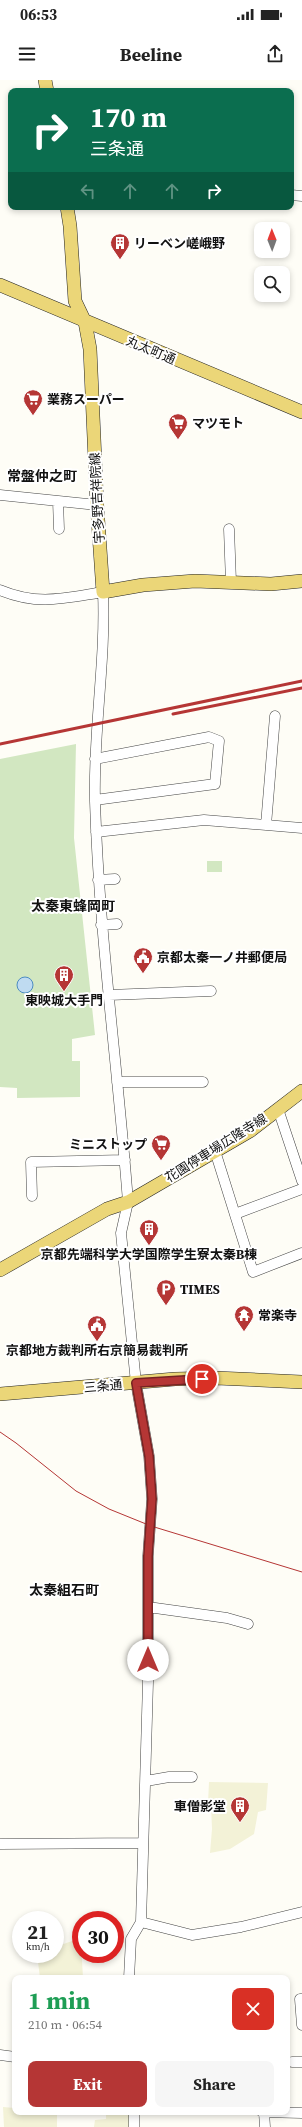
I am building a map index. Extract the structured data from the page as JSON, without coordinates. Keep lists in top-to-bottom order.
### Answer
{
  "streets": {
    "main road": [
      "丸太町通",
      "宇多野吉祥院線",
      "花園停車場広隆寺線",
      "三条通"
    ]
  },
  "crossings": [
    ["丸太町通", "宇多野吉祥院線"]
  ],
  "districts": ["常盤仲之町", "太秦東蜂岡町", "太秦組石町"],
  "places": {
    "building": [
      "リーベン嵯峨野",
      "東映城大手門",
      "京都先端科学大学国際学生寮太秦B棟",
      "車僧影堂"
    ],
    "supermarket": ["業務スーパー", "マツモト", "ミニストップ"],
    "public building": ["京都太秦一ノ井郵便局", "京都地方裁判所右京簡易裁判所"],
    "parking": ["TIMES"],
    "temple": ["常楽寺"]
  },
  "north": "top",
  "page": {
    "status": "06:53",
    "header": "Beeline",
    "turn": ["170 m", "三条通"],
    "speed": "21 km/h",
    "limit": "30",
    "heading": ["1 min", "210 m · 06:54"],
    "buttons": ["Exit", "Share"]
  }
}
